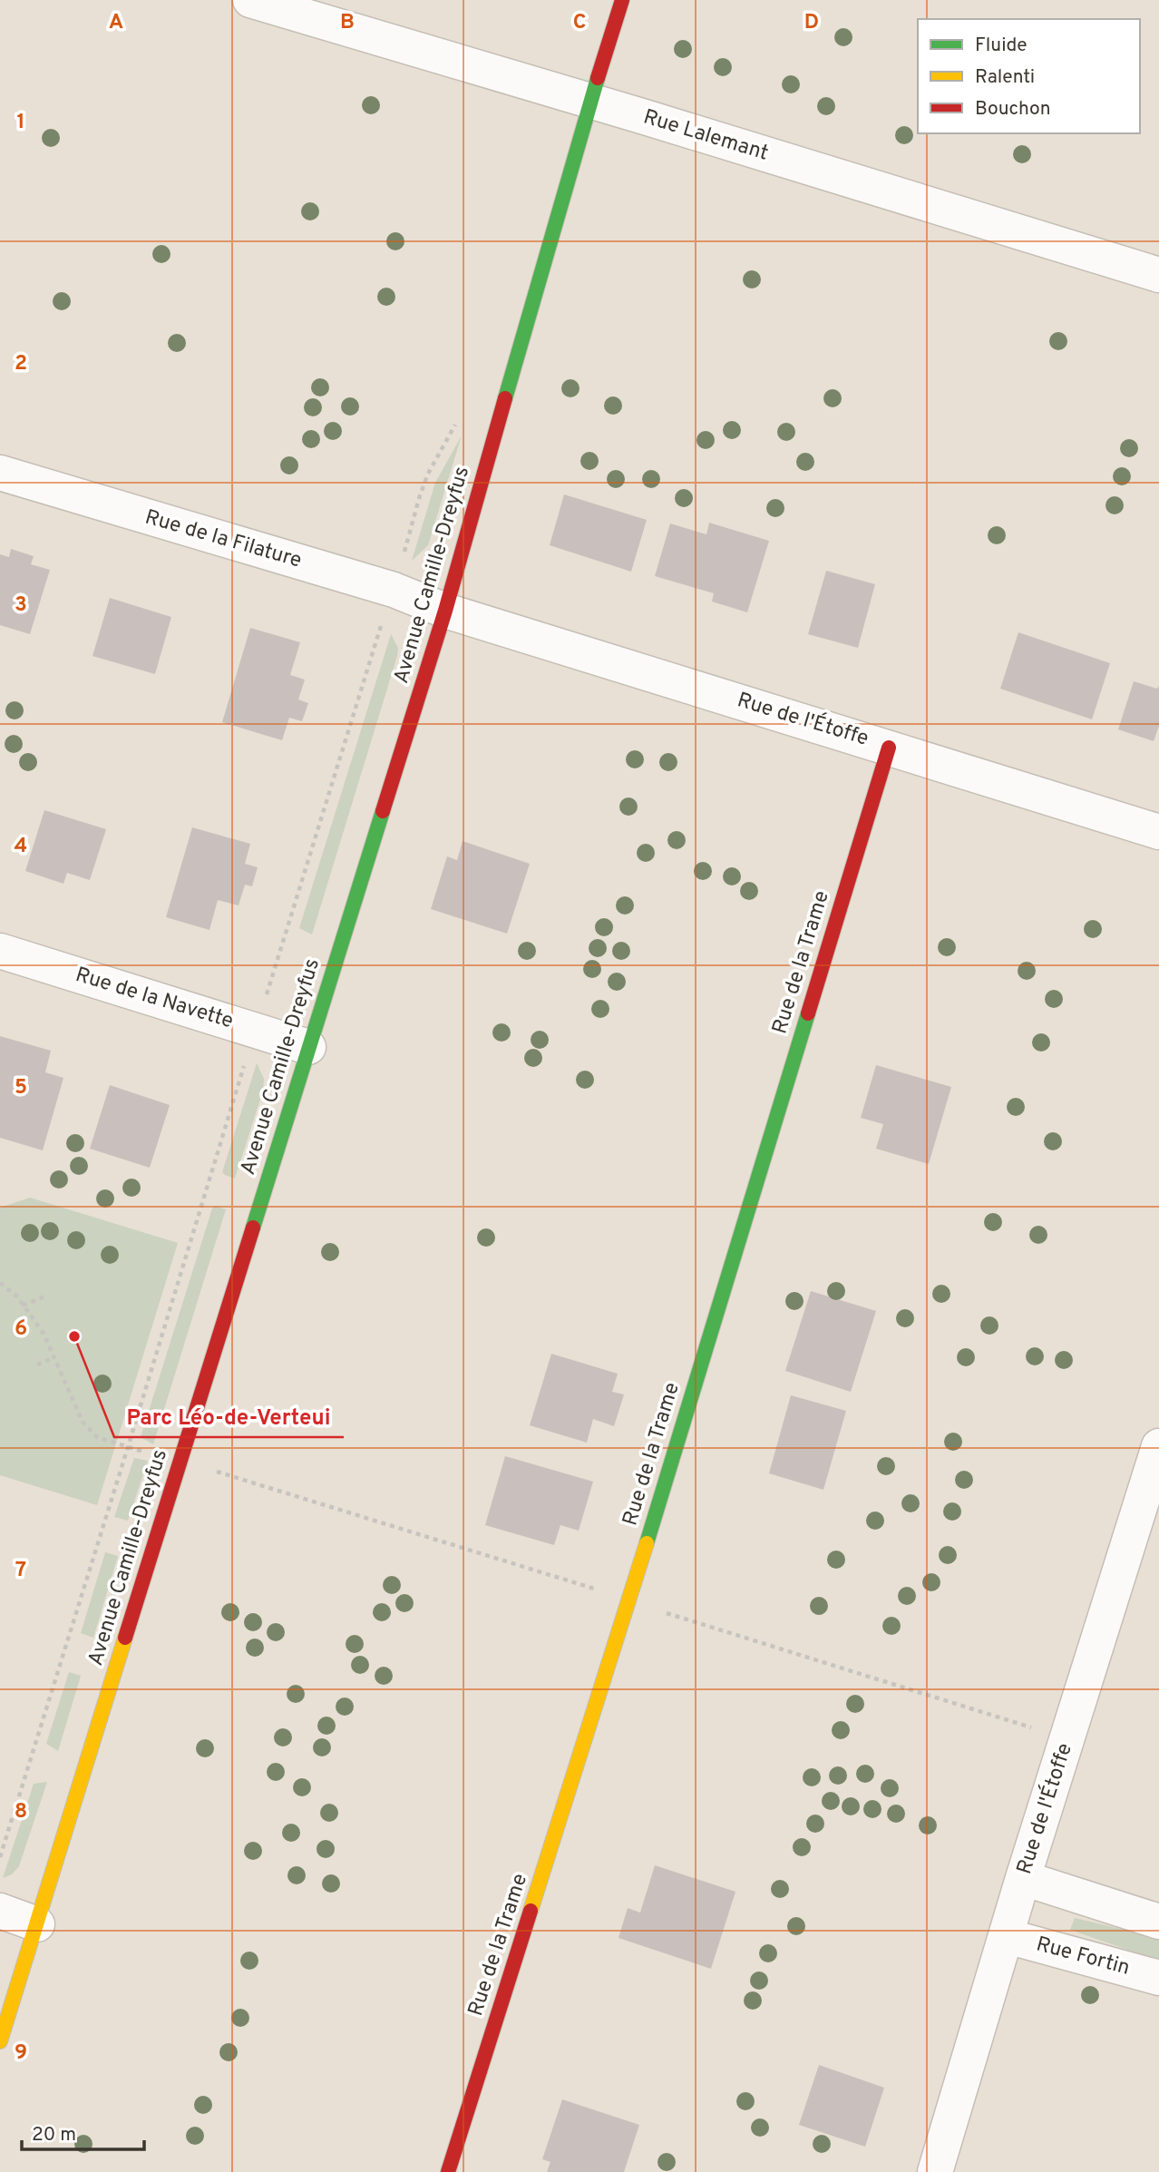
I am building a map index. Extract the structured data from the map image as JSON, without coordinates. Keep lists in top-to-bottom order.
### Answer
{
  "streets": {
    "street": [
      "Rue Lalemant",
      "Rue de la Filature",
      "Avenue Camille-Dreyfus",
      "Rue de l'Étoffe",
      "Rue de la Trame",
      "Rue de la Navette",
      "Rue Fortin"
    ]
  },
  "crossings": [
    ["Rue Lalemant", "Avenue Camille-Dreyfus"],
    ["Rue de la Filature", "Avenue Camille-Dreyfus"],
    ["Rue de la Filature", "Rue de l'Étoffe"],
    ["Avenue Camille-Dreyfus", "Rue de l'Étoffe"],
    ["Avenue Camille-Dreyfus", "Rue de la Navette"],
    ["Rue de l'Étoffe", "Rue de la Trame"],
    ["Rue de l'Étoffe", "Rue Fortin"]
  ],
  "places": ["Parc Léo-de-Verteui"],
  "legend": ["Fluide", "Ralenti", "Bouchon"],
  "scale_bar": "20 m",
  "grid": {
    "columns": [
      "A",
      "B",
      "C",
      "D"
    ],
    "rows": [
      "1",
      "2",
      "3",
      "4",
      "5",
      "6",
      "7",
      "8",
      "9"
    ]
  }
}
